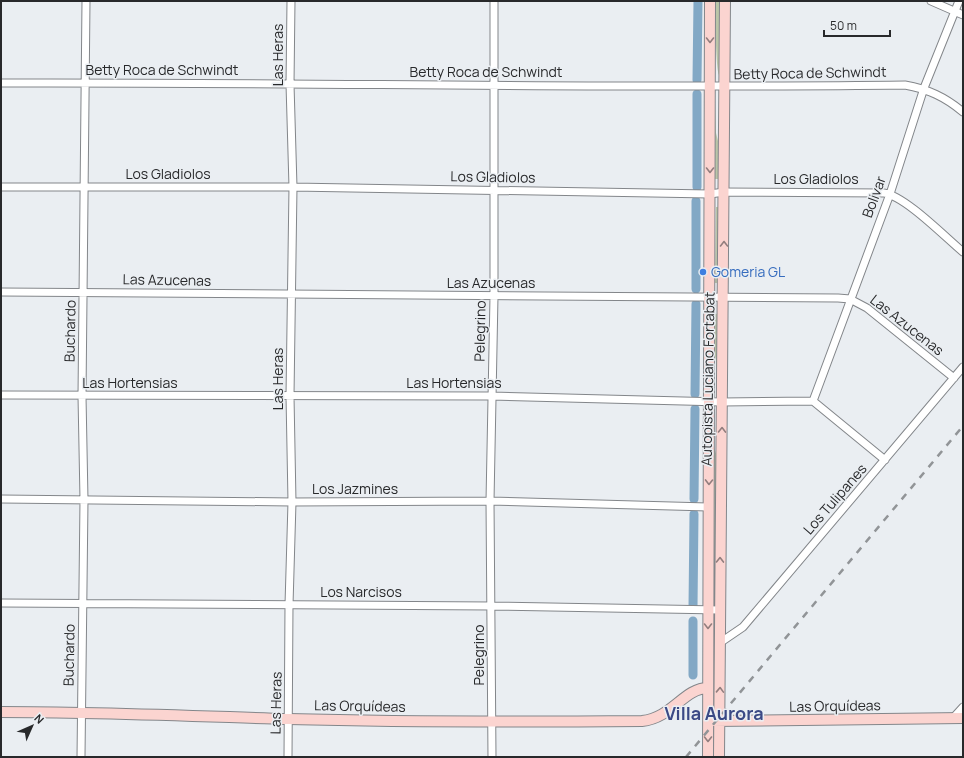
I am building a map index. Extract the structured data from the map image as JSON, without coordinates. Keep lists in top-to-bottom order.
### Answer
{
  "streets": {
    "main road": ["Autopista Luciano Fortabat", "Las Orquídeas"],
    "street": [
      "Las Heras",
      "Betty Roca de Schwindt",
      "Los Gladiolos",
      "Bolivar",
      "Las Azucenas",
      "Buchardo",
      "Pelegrino",
      "Las Hortensias",
      "Los Jazmines",
      "Los Tulipanes",
      "Los Narcisos"
    ]
  },
  "crossings": [
    ["Las Heras", "Betty Roca de Schwindt"],
    ["Las Heras", "Los Gladiolos"],
    ["Las Heras", "Las Azucenas"],
    ["Las Heras", "Las Hortensias"],
    ["Las Heras", "Los Jazmines"],
    ["Las Heras", "Los Narcisos"],
    ["Las Heras", "Las Orquídeas"],
    ["Betty Roca de Schwindt", "Bolivar"],
    ["Betty Roca de Schwindt", "Buchardo"],
    ["Betty Roca de Schwindt", "Pelegrino"],
    ["Betty Roca de Schwindt", "Autopista Luciano Fortabat"],
    ["Los Gladiolos", "Bolivar"],
    ["Los Gladiolos", "Buchardo"],
    ["Los Gladiolos", "Pelegrino"],
    ["Los Gladiolos", "Autopista Luciano Fortabat"],
    ["Bolivar", "Las Azucenas"],
    ["Bolivar", "Las Hortensias"],
    ["Las Azucenas", "Buchardo"],
    ["Las Azucenas", "Pelegrino"],
    ["Las Azucenas", "Autopista Luciano Fortabat"],
    ["Las Azucenas", "Los Tulipanes"],
    ["Buchardo", "Las Hortensias"],
    ["Buchardo", "Los Jazmines"],
    ["Buchardo", "Los Narcisos"],
    ["Buchardo", "Las Orquídeas"],
    ["Pelegrino", "Las Hortensias"],
    ["Pelegrino", "Los Jazmines"],
    ["Pelegrino", "Los Narcisos"],
    ["Pelegrino", "Las Orquídeas"],
    ["Autopista Luciano Fortabat", "Las Hortensias"],
    ["Autopista Luciano Fortabat", "Los Jazmines"],
    ["Autopista Luciano Fortabat", "Los Tulipanes"],
    ["Autopista Luciano Fortabat", "Los Narcisos"],
    ["Autopista Luciano Fortabat", "Las Orquídeas"]
  ],
  "districts": ["Villa Aurora"],
  "places": ["Gomeria GL"],
  "scale_bar": "50 m",
  "north": "top right"
}
